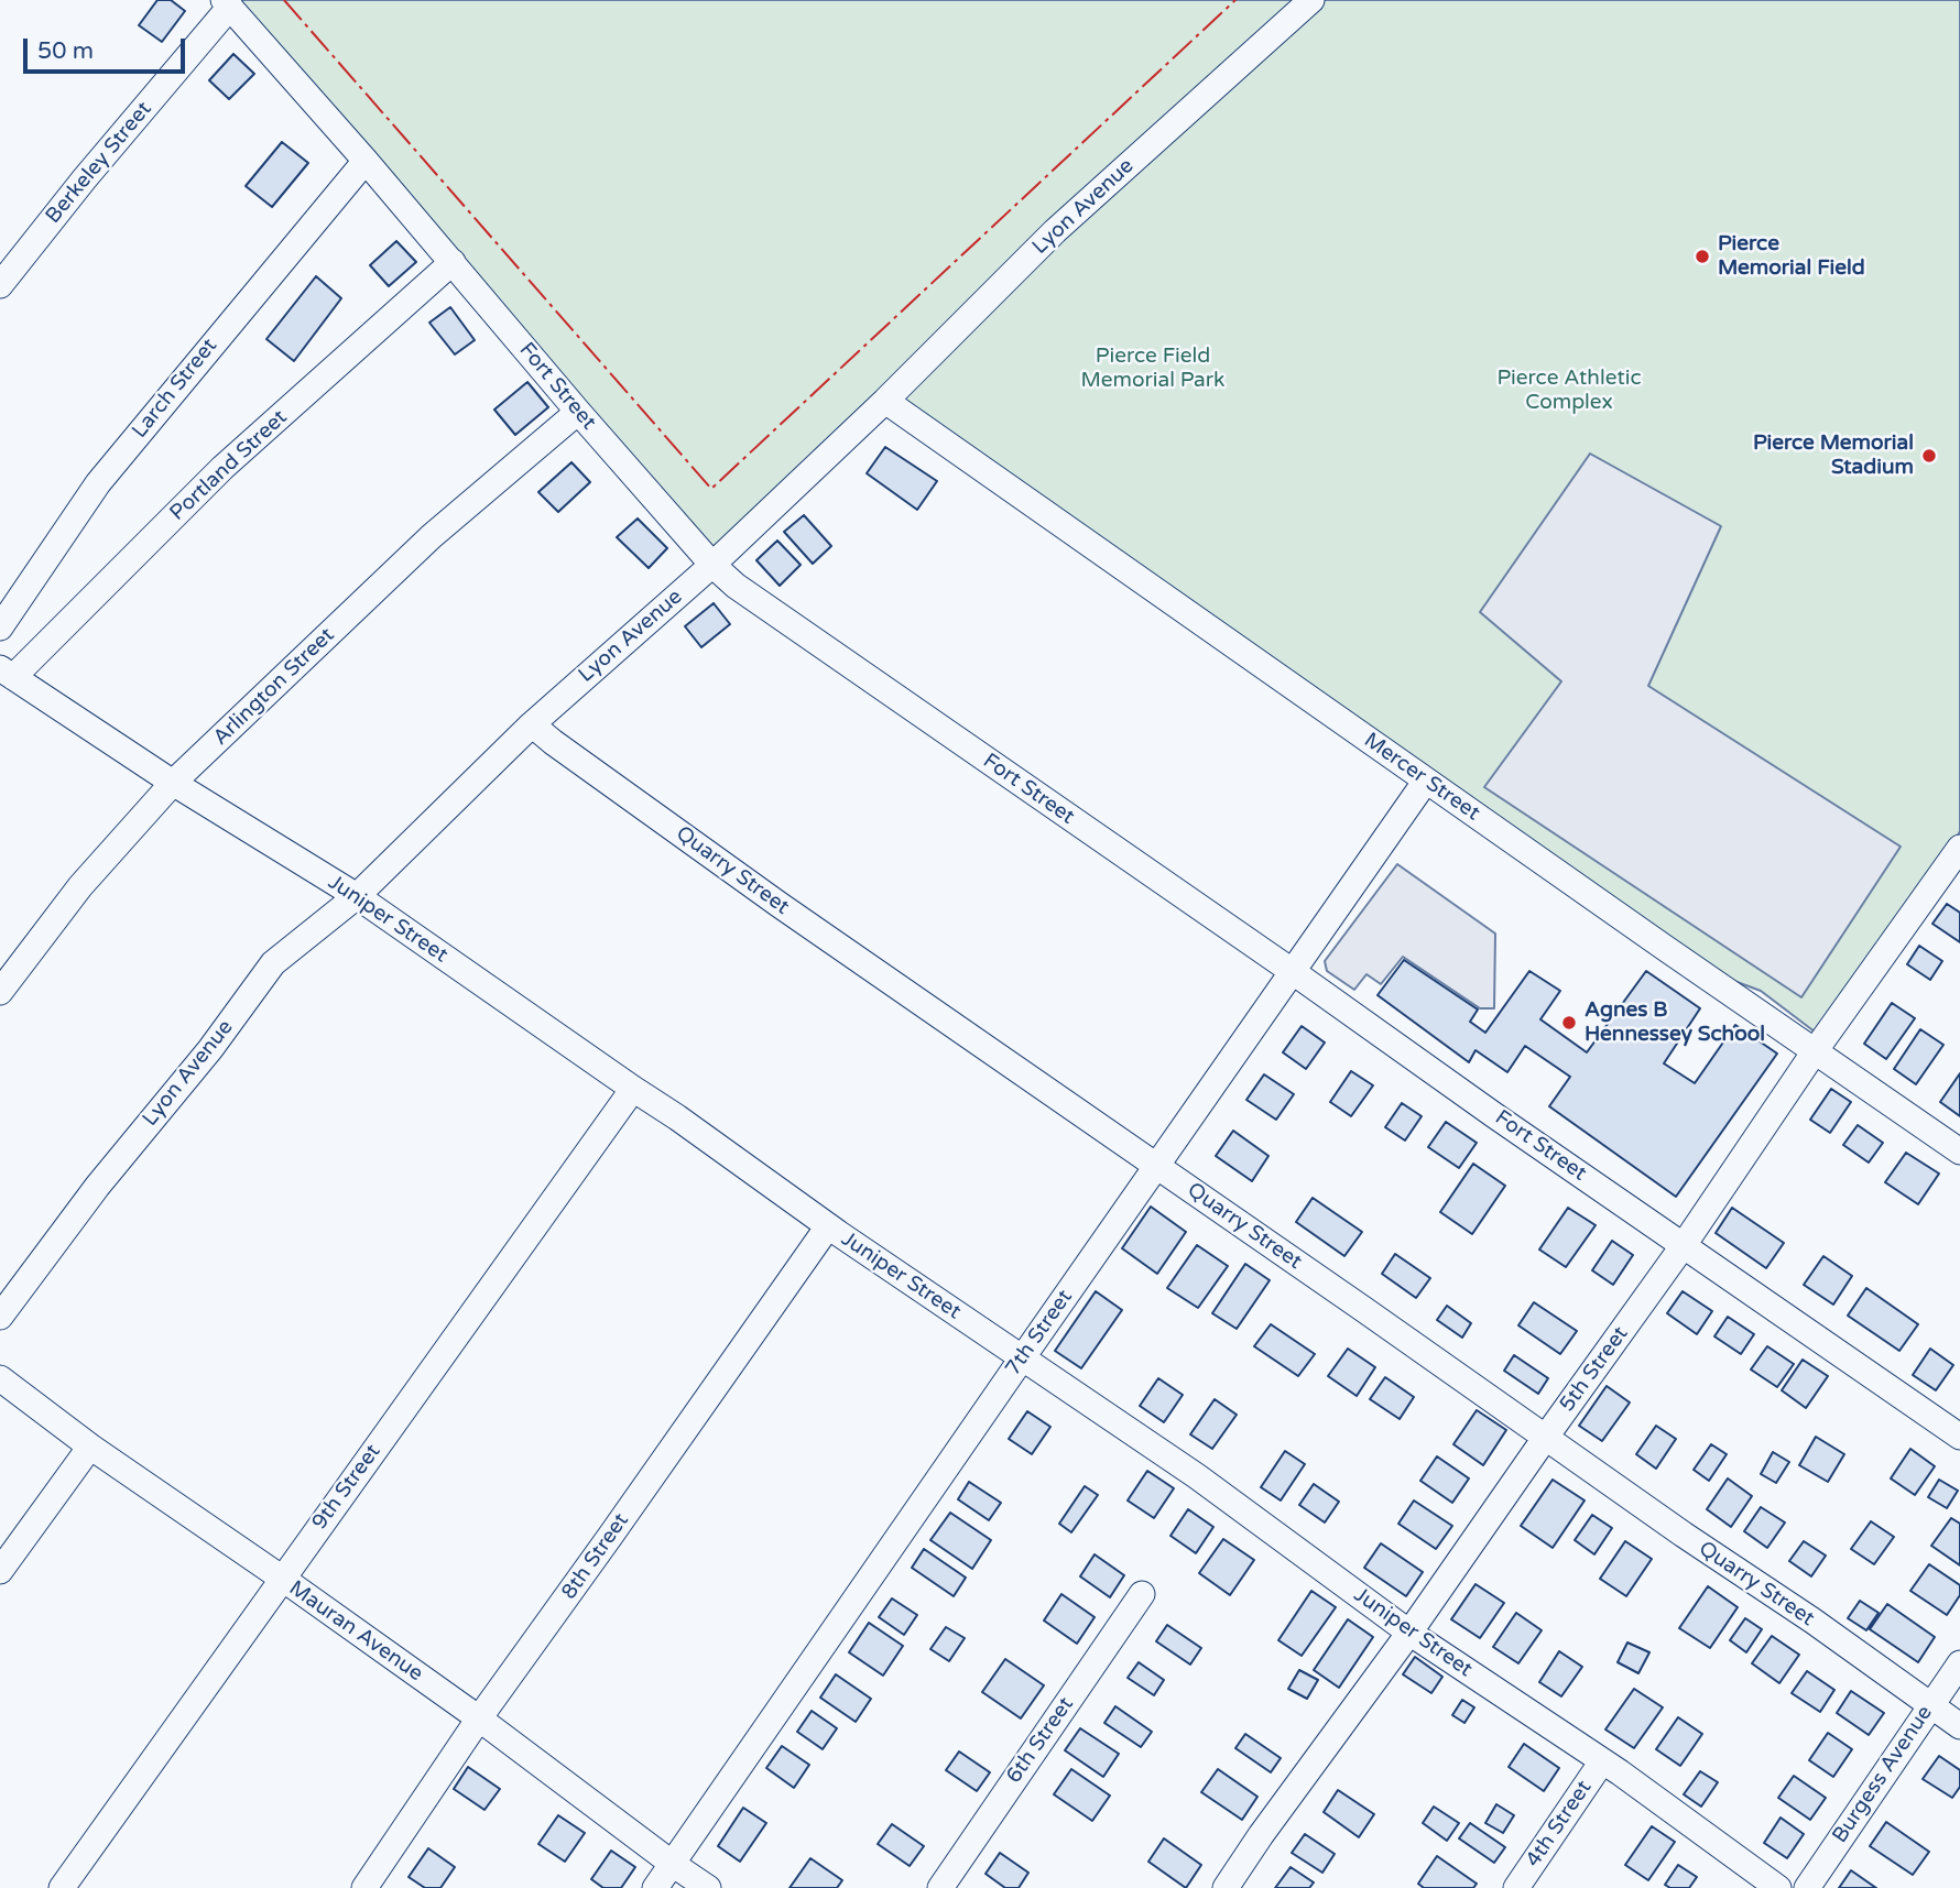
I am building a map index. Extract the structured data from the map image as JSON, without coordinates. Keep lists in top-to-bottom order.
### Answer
{
  "streets": {
    "street": [
      "Berkeley Street",
      "Lyon Avenue",
      "Fort Street",
      "Larch Street",
      "Portland Street",
      "Arlington Street",
      "Mercer Street",
      "Quarry Street",
      "Juniper Street",
      "7th Street",
      "5th Street",
      "9th Street",
      "8th Street",
      "Mauran Avenue",
      "6th Street",
      "Burgess Avenue",
      "4th Street"
    ]
  },
  "crossings": [
    ["Berkeley Street", "Fort Street"],
    ["Lyon Avenue", "Fort Street"],
    ["Lyon Avenue", "Mercer Street"],
    ["Lyon Avenue", "Quarry Street"],
    ["Lyon Avenue", "Juniper Street"],
    ["Fort Street", "Larch Street"],
    ["Fort Street", "Portland Street"],
    ["Fort Street", "Arlington Street"],
    ["Fort Street", "7th Street"],
    ["Fort Street", "5th Street"],
    ["Portland Street", "Juniper Street"],
    ["Arlington Street", "Juniper Street"],
    ["Mercer Street", "7th Street"],
    ["Mercer Street", "5th Street"],
    ["Quarry Street", "7th Street"],
    ["Quarry Street", "5th Street"],
    ["Quarry Street", "Burgess Avenue"],
    ["Juniper Street", "7th Street"],
    ["Juniper Street", "5th Street"],
    ["Juniper Street", "9th Street"],
    ["Juniper Street", "8th Street"],
    ["Juniper Street", "4th Street"],
    ["7th Street", "Mauran Avenue"],
    ["9th Street", "Mauran Avenue"],
    ["8th Street", "Mauran Avenue"]
  ],
  "parks": ["Pierce Field Memorial Park", "Pierce Athletic Complex"],
  "places": ["Pierce Memorial Field", "Pierce Memorial Stadium", "Agnes B Hennessey School"],
  "scale_bar": "50 m"
}
